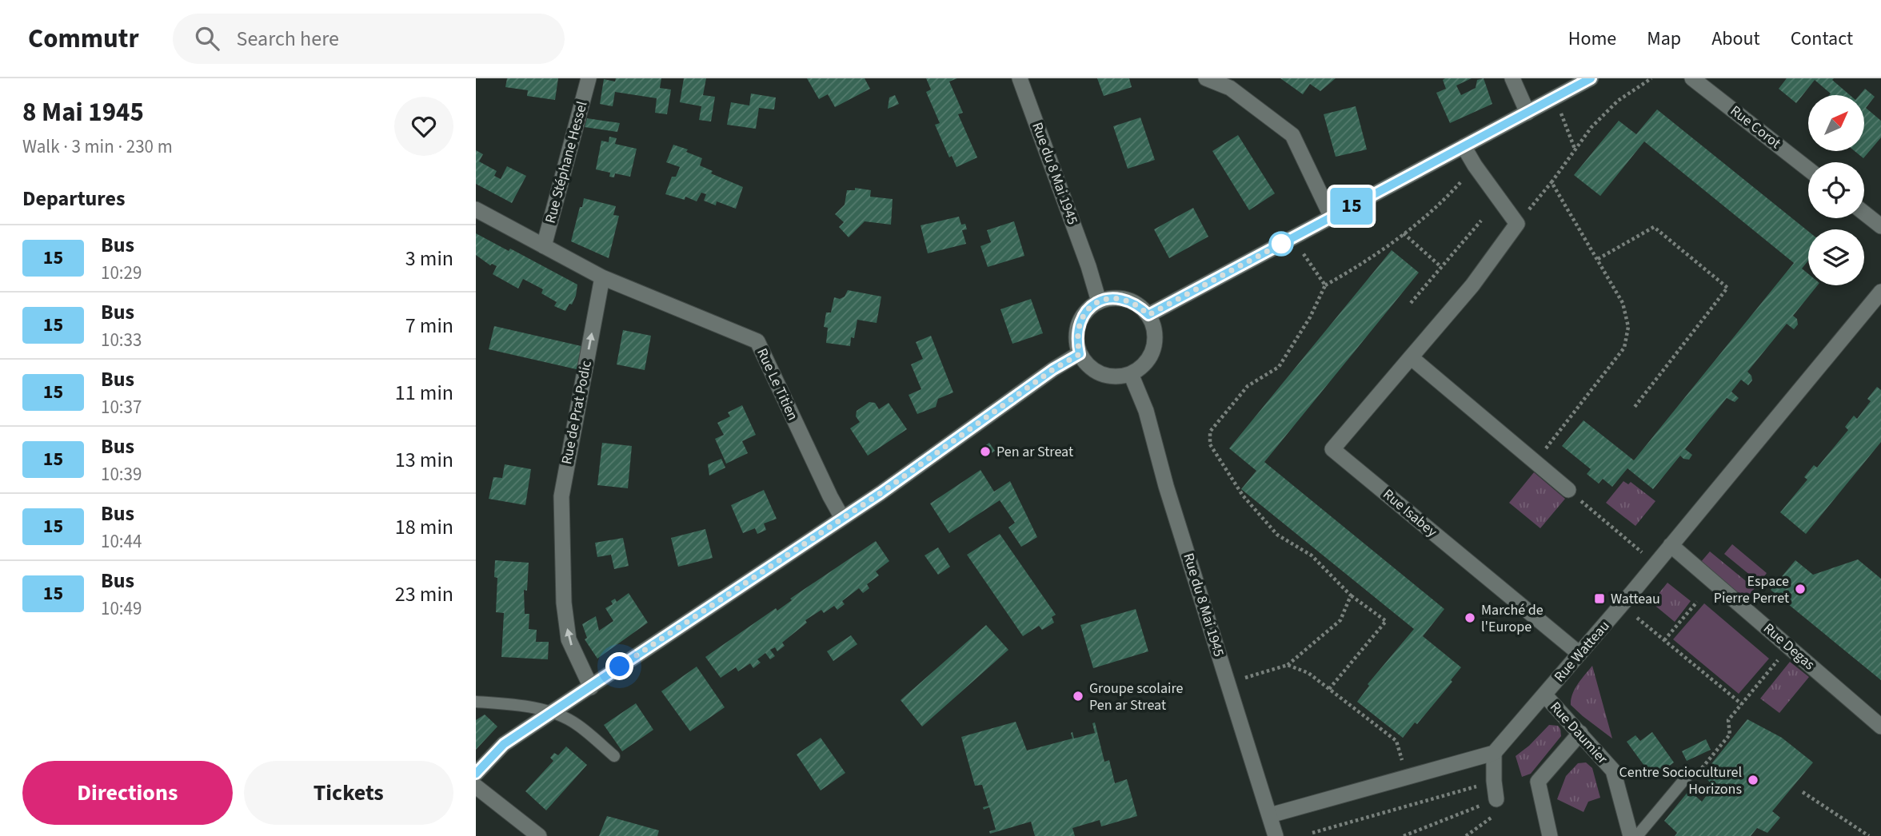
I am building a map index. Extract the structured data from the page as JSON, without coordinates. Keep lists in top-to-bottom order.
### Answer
{
  "streets": {
    "street": [
      "Rue Corot",
      "Rue Stéphane Hessel",
      "Rue du 8 Mai 1945",
      "Rue Le Titien",
      "Rue de Prat Podic",
      "Rue Isabey",
      "Rue Degas",
      "Rue Watteau",
      "Rue Daumier"
    ]
  },
  "crossings": [
    ["Rue Le Titien", "Rue de Prat Podic"],
    ["Rue Isabey", "Rue Watteau"],
    ["Rue Degas", "Rue Watteau"],
    ["Rue Watteau", "Rue Daumier"]
  ],
  "one_way": ["Rue de Prat Podic"],
  "places": {
    "other": [
      "Pen ar Streat",
      "Espace Pierre Perret",
      "Marché de l'Europe",
      "Groupe scolaire Pen ar Streat",
      "Centre Socioculturel Horizons"
    ],
    "transit": ["Watteau"]
  },
  "lines": ["bus line 15"],
  "north": "top right",
  "page": {
    "header": "Commutr",
    "search": "Search here",
    "nav": [
      "Home",
      "Map",
      "About",
      "Contact"
    ],
    "heading": [
      ["8 Mai 1945", "Walk · 3 min · 230 m"],
      "Departures"
    ],
    "on_map": "15",
    "list": [
      {
        "mark": "15",
        "name": "Bus",
        "note": "10:29",
        "value": "3 min"
      },
      {
        "mark": "15",
        "name": "Bus",
        "note": "10:33",
        "value": "7 min"
      },
      {
        "mark": "15",
        "name": "Bus",
        "note": "10:37",
        "value": "11 min"
      },
      {
        "mark": "15",
        "name": "Bus",
        "note": "10:39",
        "value": "13 min"
      },
      {
        "mark": "15",
        "name": "Bus",
        "note": "10:44",
        "value": "18 min"
      },
      {
        "mark": "15",
        "name": "Bus",
        "note": "10:49",
        "value": "23 min"
      }
    ],
    "buttons": ["Directions", "Tickets"]
  }
}
